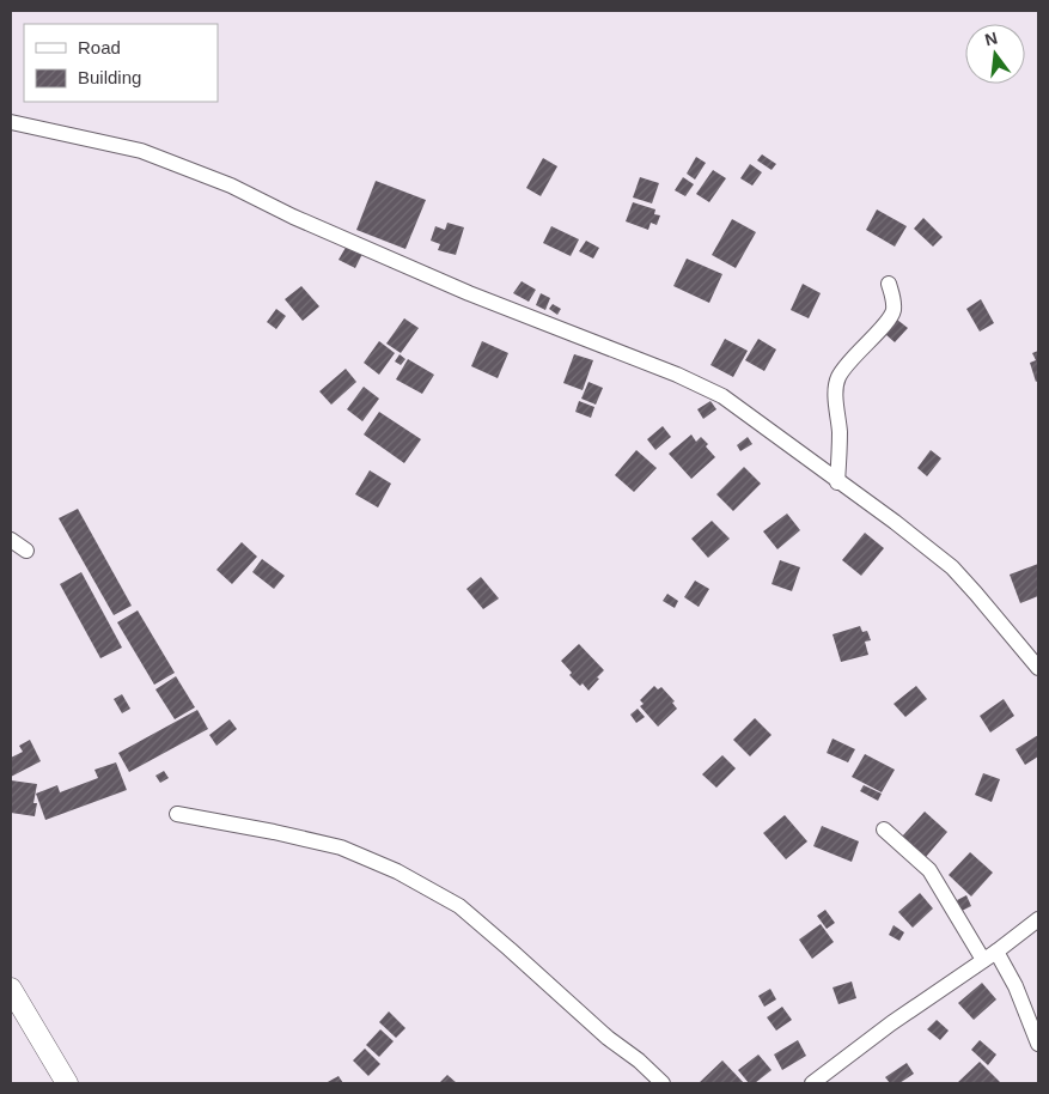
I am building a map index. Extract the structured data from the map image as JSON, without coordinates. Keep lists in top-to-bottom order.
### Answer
{
  "legend": ["Road", "Building"],
  "north": "top"
}
